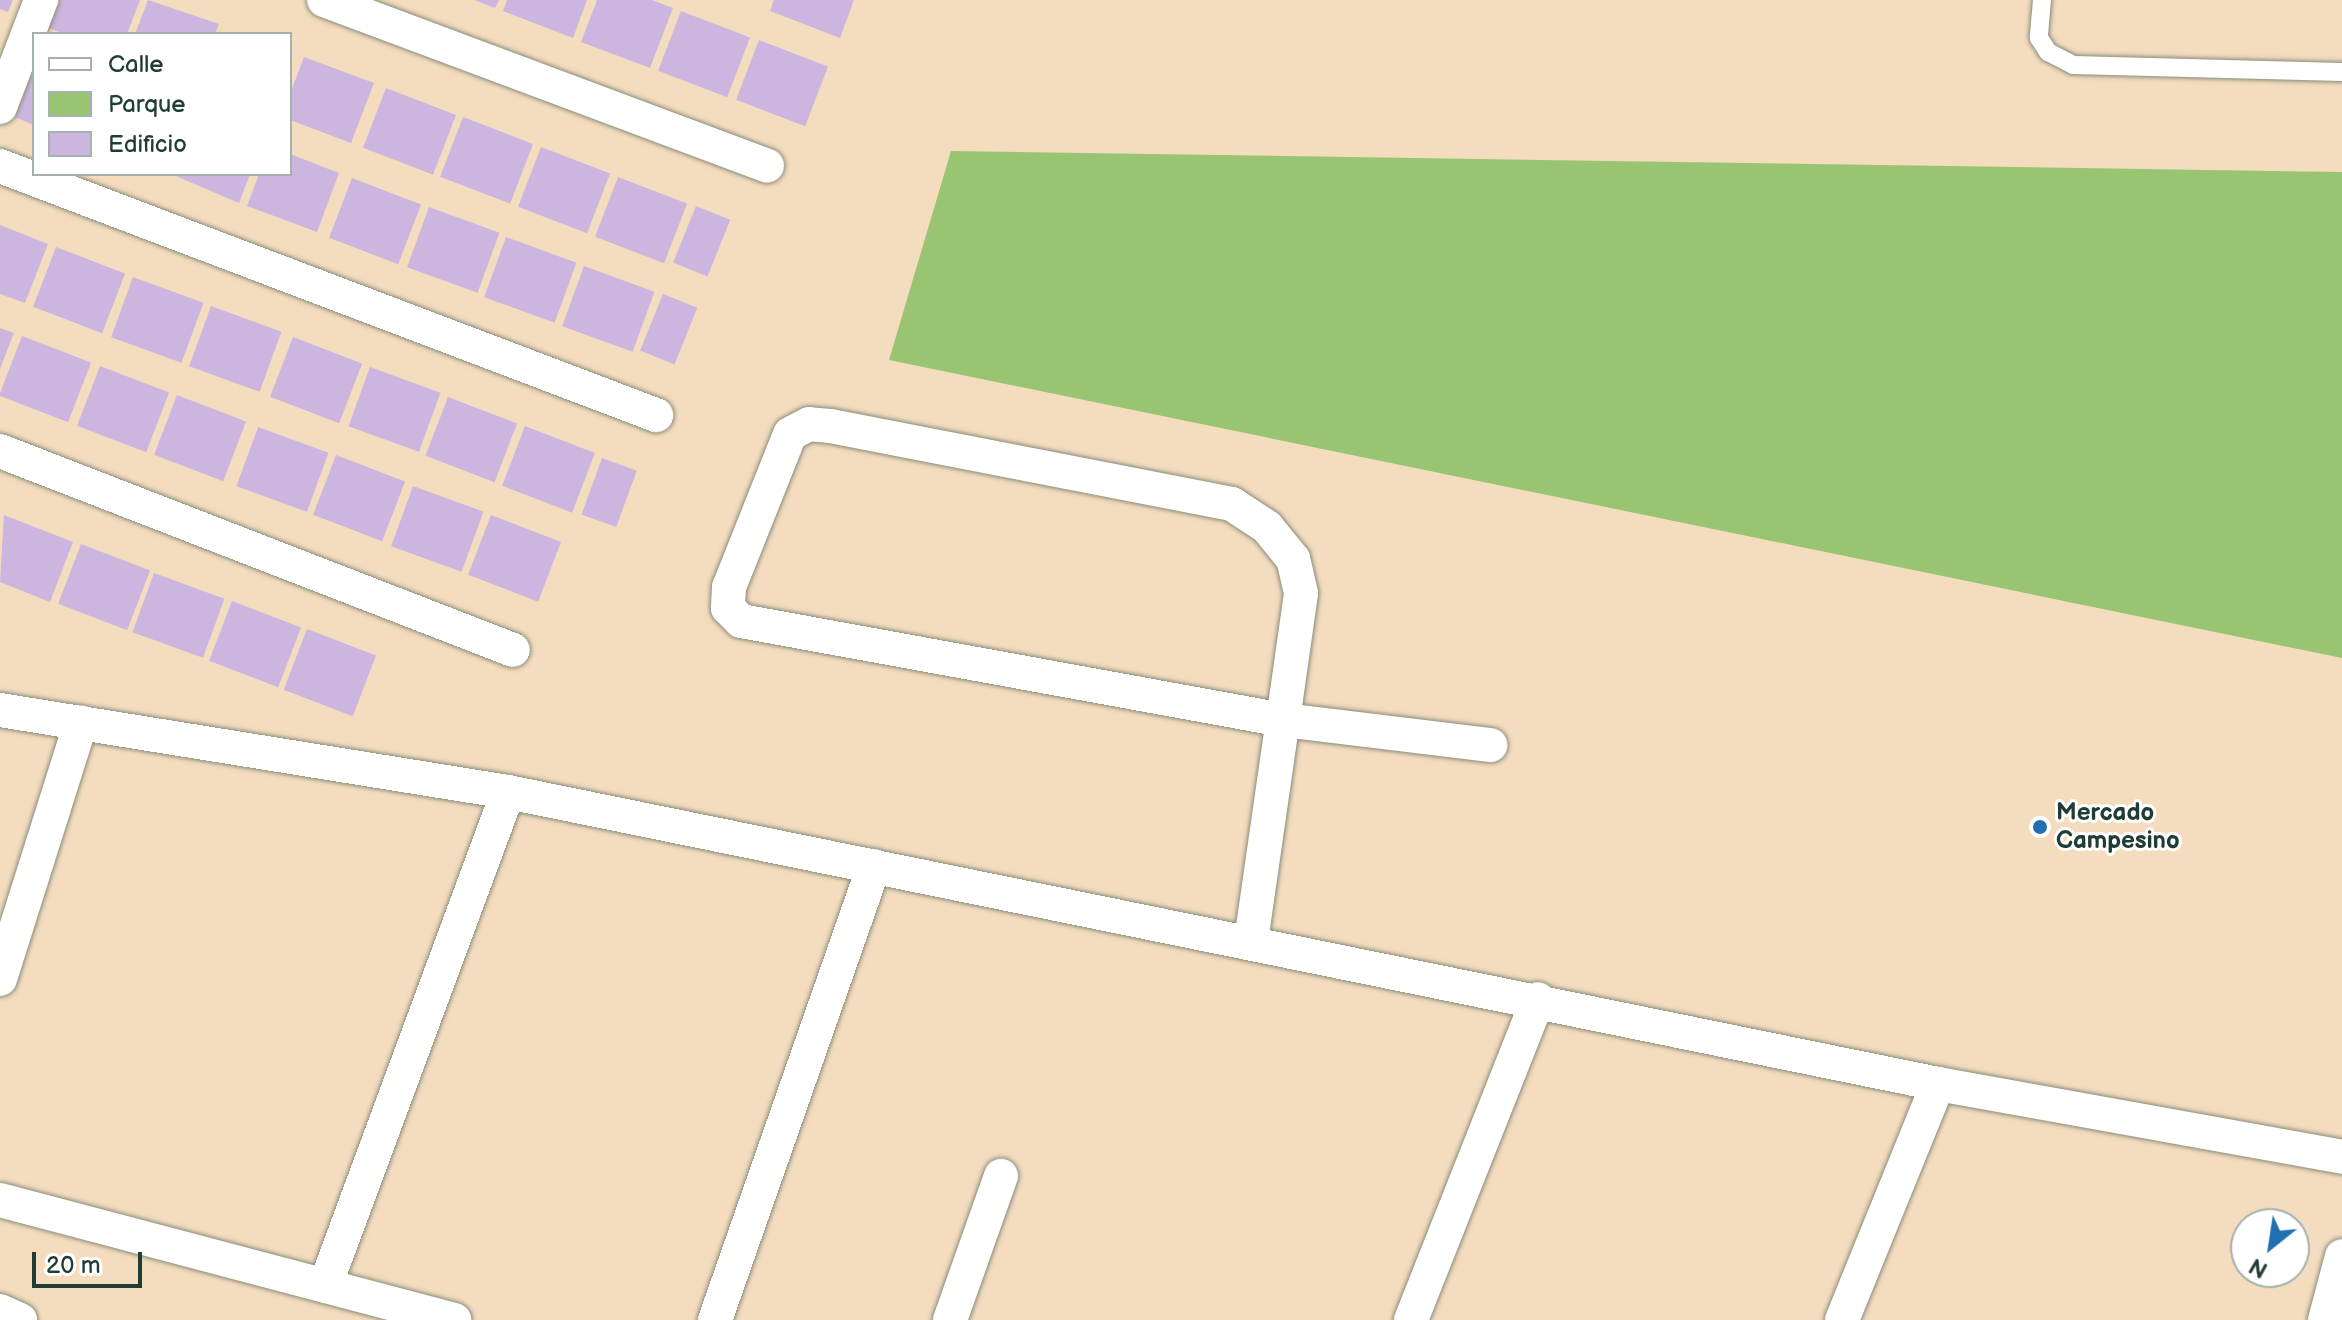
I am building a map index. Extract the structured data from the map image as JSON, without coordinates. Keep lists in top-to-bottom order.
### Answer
{
  "places": ["Mercado Campesino"],
  "legend": ["Calle", "Parque", "Edificio"],
  "scale_bar": "20 m",
  "north": "bottom left"
}
